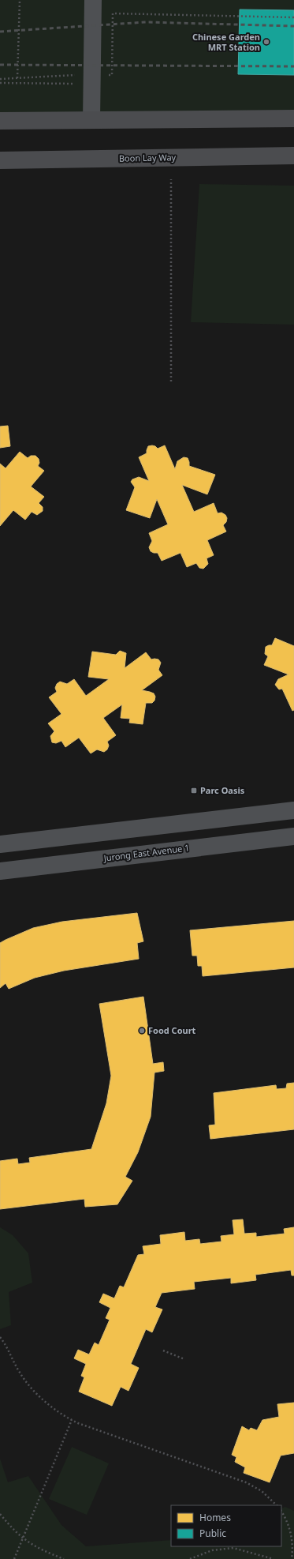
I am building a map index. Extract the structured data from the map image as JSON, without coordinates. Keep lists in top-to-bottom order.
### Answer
{
  "streets": {
    "main road": ["Boon Lay Way"],
    "street": ["Jurong East Avenue 1"]
  },
  "places": {
    "other": ["Chinese Garden MRT Station", "Food Court"],
    "transit": ["Parc Oasis"]
  },
  "legend": ["Homes", "Public"]
}
